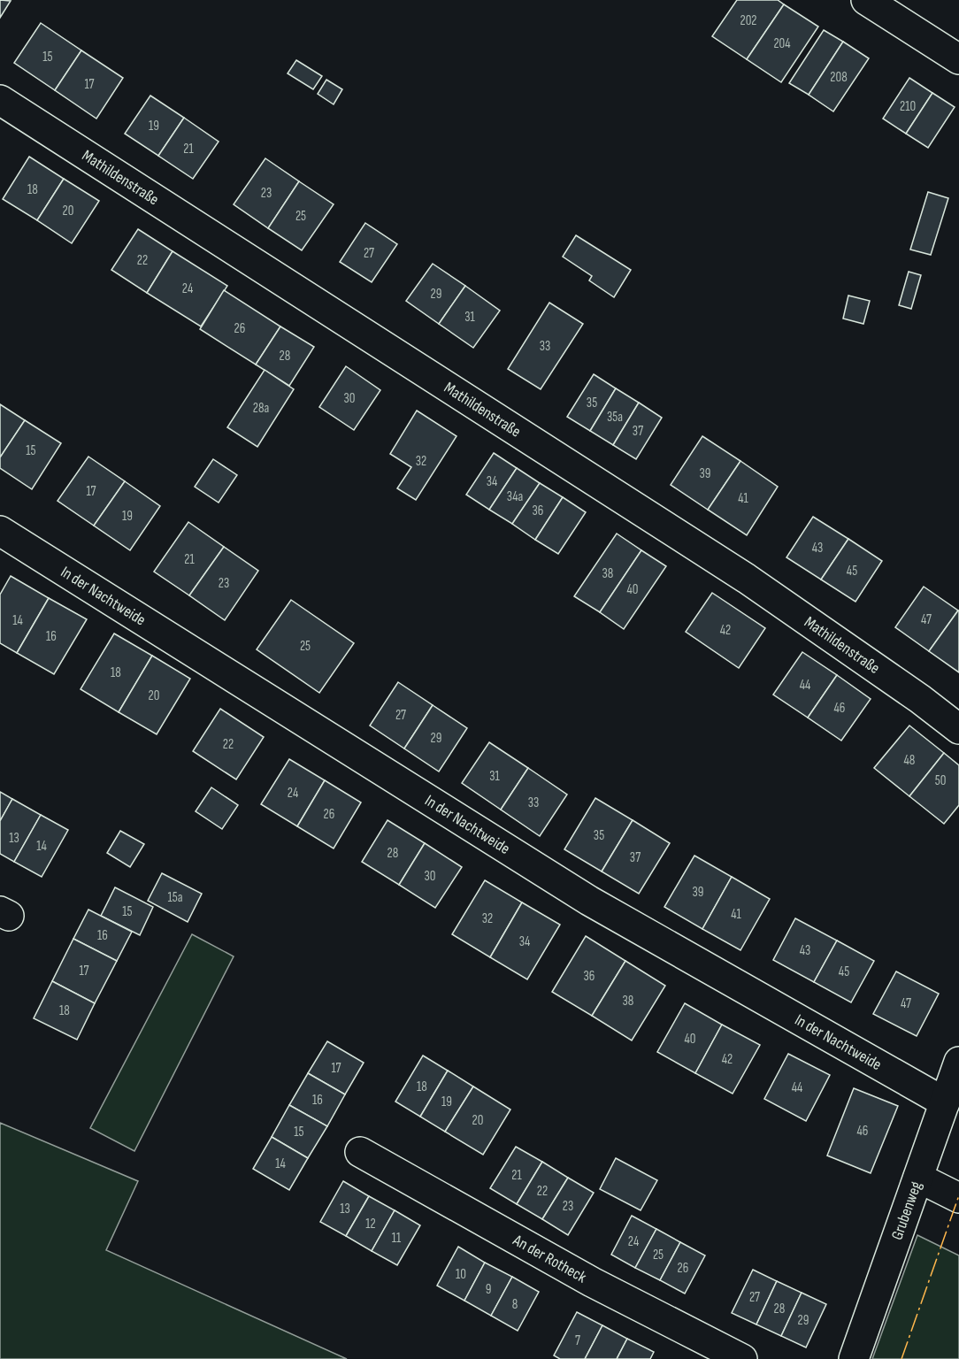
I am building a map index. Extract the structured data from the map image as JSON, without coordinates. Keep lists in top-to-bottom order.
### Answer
{
  "streets": {
    "street": [
      "Mathildenstraße",
      "In der Nachtweide",
      "Grubenweg",
      "An der Rotheck"
    ]
  },
  "crossings": [
    ["In der Nachtweide", "Grubenweg"]
  ],
  "house_numbers": [
    "202",
    "204",
    "15",
    "208",
    "17",
    "210",
    "19",
    "21",
    "18",
    "23",
    "20",
    "25",
    "27",
    "22",
    "24",
    "29",
    "31",
    "26",
    "33",
    "28",
    "30",
    "35",
    "28a",
    "35a",
    "37",
    "15",
    "32",
    "39",
    "34",
    "17",
    "34a",
    "41",
    "36",
    "19",
    "43",
    "21",
    "45",
    "38",
    "23",
    "40",
    "47",
    "14",
    "42",
    "16",
    "25",
    "18",
    "44",
    "20",
    "46",
    "27",
    "29",
    "22",
    "48",
    "31",
    "50",
    "24",
    "33",
    "26",
    "35",
    "13",
    "14",
    "28",
    "37",
    "30",
    "39",
    "15a",
    "15",
    "41",
    "32",
    "16",
    "34",
    "43",
    "17",
    "45",
    "36",
    "38",
    "47",
    "18",
    "40",
    "42",
    "17",
    "18",
    "44",
    "16",
    "19",
    "20",
    "46",
    "15",
    "14",
    "21",
    "22",
    "23",
    "13",
    "12",
    "11",
    "24",
    "25",
    "26",
    "10",
    "9",
    "27",
    "8",
    "28",
    "29",
    "7"
  ]
}
